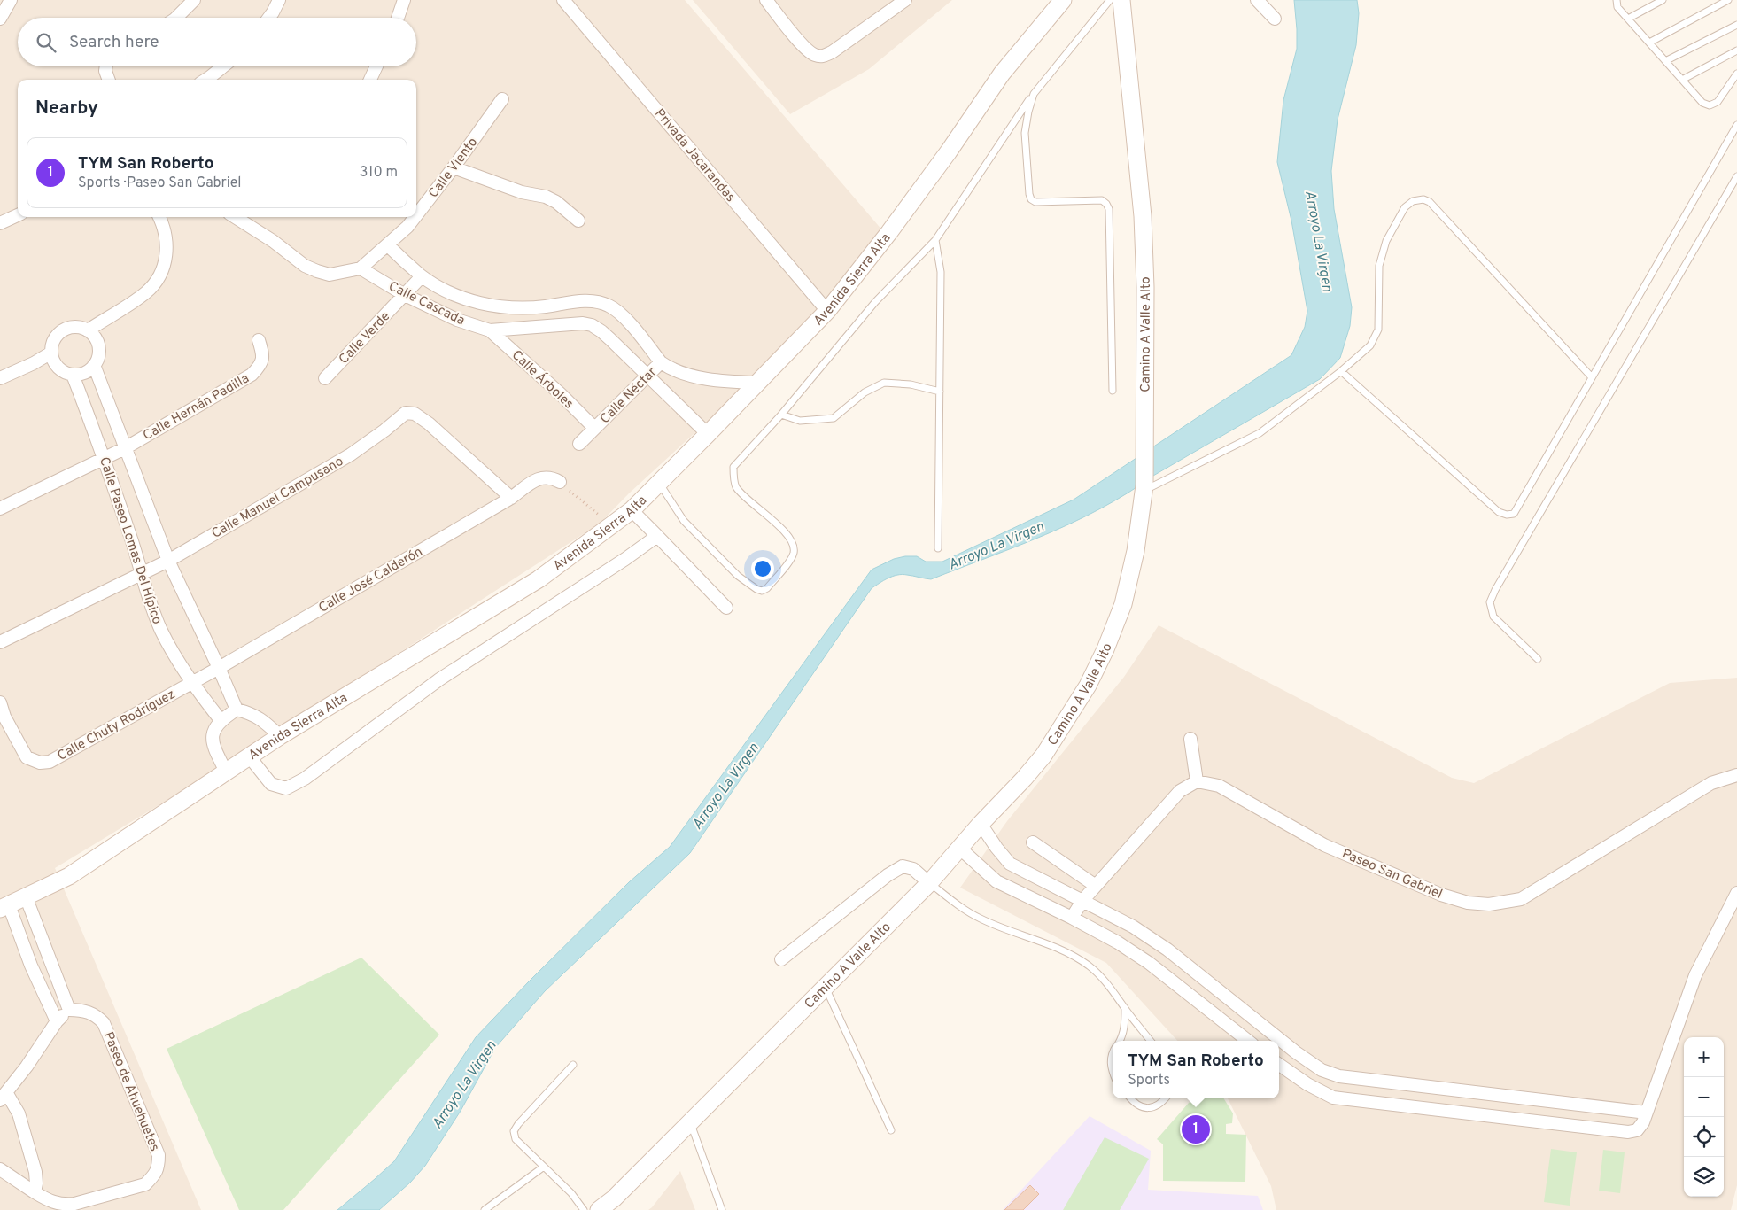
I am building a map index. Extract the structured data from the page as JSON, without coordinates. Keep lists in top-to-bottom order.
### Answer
{
  "streets": {
    "street": [
      "Privada Jacarandas",
      "Calle Viento",
      "Avenida Sierra Alta",
      "Calle Cascada",
      "Camino A Valle Alto",
      "Calle Verde",
      "Calle Árboles",
      "Calle Néctar",
      "Calle Hernán Padilla",
      "Calle Manuel Campusano",
      "Calle Paseo Lomas Del Hípico",
      "Calle José Calderón",
      "Calle Chuty Rodríguez",
      "Paseo San Gabriel",
      "Paseo de Ahuehuetes"
    ]
  },
  "crossings": [
    ["Privada Jacarandas", "Avenida Sierra Alta"],
    ["Calle Viento", "Calle Cascada"],
    ["Avenida Sierra Alta", "Calle Cascada"],
    ["Calle Cascada", "Calle Verde"],
    ["Calle Cascada", "Calle Árboles"],
    ["Calle Cascada", "Calle Néctar"],
    ["Calle Árboles", "Calle Néctar"],
    ["Calle Hernán Padilla", "Calle Paseo Lomas Del Hípico"],
    ["Calle Manuel Campusano", "Calle Paseo Lomas Del Hípico"],
    ["Calle Manuel Campusano", "Calle José Calderón"],
    ["Calle Paseo Lomas Del Hípico", "Calle José Calderón"],
    ["Calle Paseo Lomas Del Hípico", "Calle Chuty Rodríguez"],
    ["Calle José Calderón", "Calle Chuty Rodríguez"]
  ],
  "water": ["Arroyo La Virgen"],
  "page": {
    "search": "Search here",
    "heading": "Nearby",
    "list": [
      {
        "mark": "1",
        "name": "TYM San Roberto",
        "note": "Sports · Paseo San Gabriel",
        "value": "310 m"
      }
    ],
    "map_buttons": ["+", "−"],
    "popup": ["TYM San Roberto", "Sports"],
    "pins": "1"
  }
}
